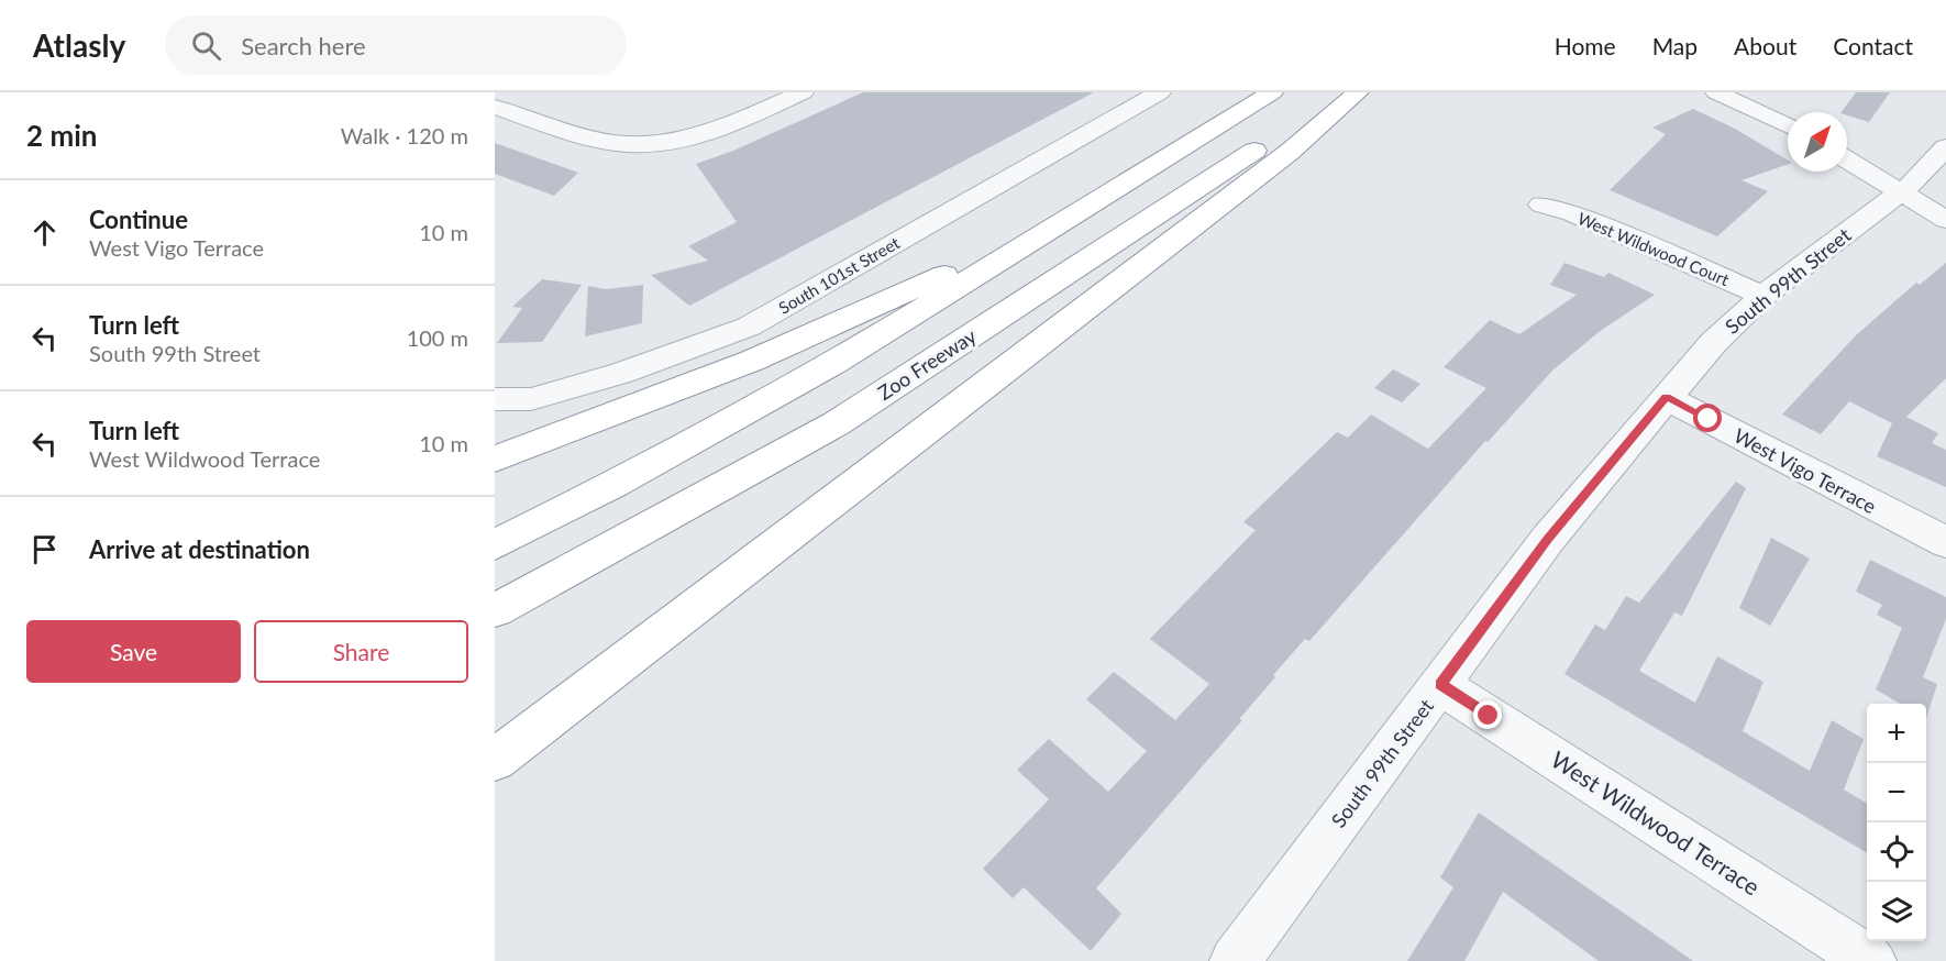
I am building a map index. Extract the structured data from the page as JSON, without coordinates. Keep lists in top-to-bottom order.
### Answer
{
  "streets": {
    "highway": ["Zoo Freeway"],
    "street": [
      "West Wildwood Court",
      "South 101st Street",
      "South 99th Street",
      "West Vigo Terrace",
      "West Wildwood Terrace"
    ]
  },
  "crossings": [
    ["West Wildwood Court", "South 99th Street"],
    ["South 99th Street", "West Vigo Terrace"],
    ["South 99th Street", "West Wildwood Terrace"]
  ],
  "north": "top right",
  "page": {
    "header": "Atlasly",
    "search": "Search here",
    "nav": [
      "Home",
      "Map",
      "About",
      "Contact"
    ],
    "heading": ["2 min", "Walk · 120 m"],
    "list": [
      ["Continue", "West Vigo Terrace", "10 m"],
      ["Turn left", "South 99th Street", "100 m"],
      ["Turn left", "West Wildwood Terrace", "10 m"],
      "Arrive at destination"
    ],
    "buttons": ["Save", "Share"],
    "map_buttons": ["+", "−"]
  }
}
